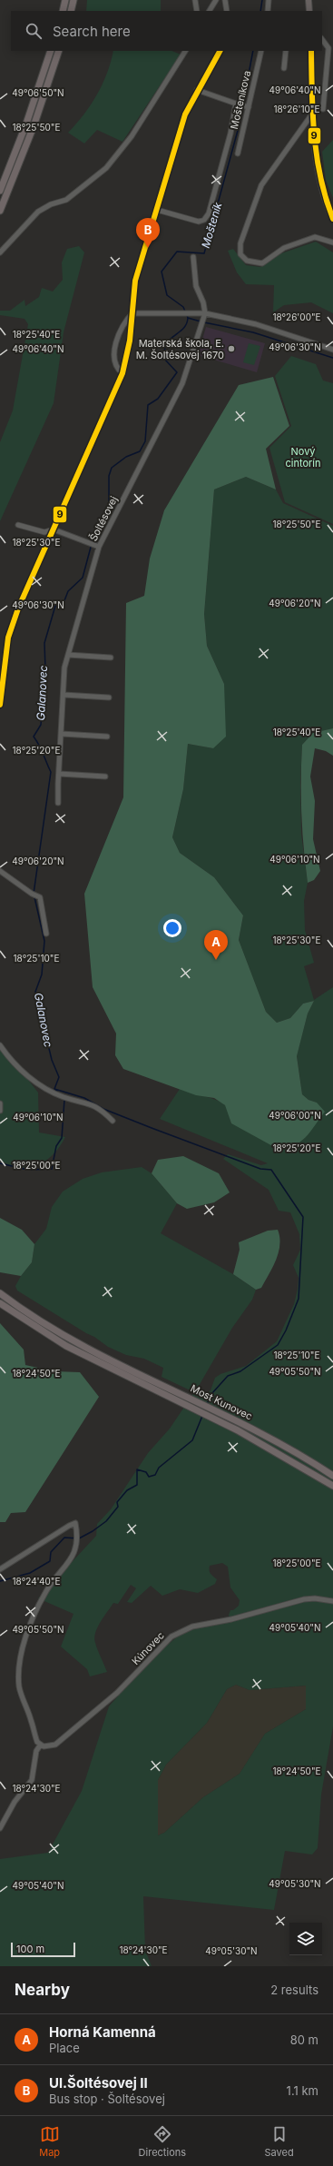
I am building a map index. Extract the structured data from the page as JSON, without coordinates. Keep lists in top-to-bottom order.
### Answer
{
  "streets": {
    "highway": ["Most Kunovec"],
    "street": ["Mošteníkova", "Šoltésovej", "Kúnovec"]
  },
  "water": ["Mošteník", "Galanovec"],
  "parks": ["Nový cintorín"],
  "places": ["Materská škola, E. M. Šoltésovej 1670"],
  "lines": ["transit line 9"],
  "scale_bar": "100 m",
  "page": {
    "search": "Search here",
    "pins": ["B", "A"],
    "scale": "100 m",
    "heading": ["Nearby", "2 results"],
    "list": [
      {
        "mark": "A",
        "name": "Horná Kamenná",
        "note": "Place",
        "value": "80 m"
      },
      {
        "mark": "B",
        "name": "Ul.Šoltésovej II",
        "note": "Bus stop · Šoltésovej",
        "value": "1.1 km"
      }
    ],
    "nav": ["Map", "Directions", "Saved"]
  },
  "coordinates": [
    "49°06'40\"N",
    "49°06'50\"N",
    "18°26'10\"E",
    "18°25'50\"E",
    "18°26'00\"E",
    "18°25'40\"E",
    "49°06'30\"N",
    "18°25'30\"E",
    "49°06'20\"N",
    "18°25'20\"E",
    "49°06'10\"N",
    "18°25'10\"E",
    "49°06'00\"N",
    "18°25'00\"E",
    "49°05'50\"N",
    "18°24'50\"E",
    "18°24'40\"E",
    "49°05'40\"N",
    "18°24'30\"E",
    "49°05'30\"N"
  ]
}
